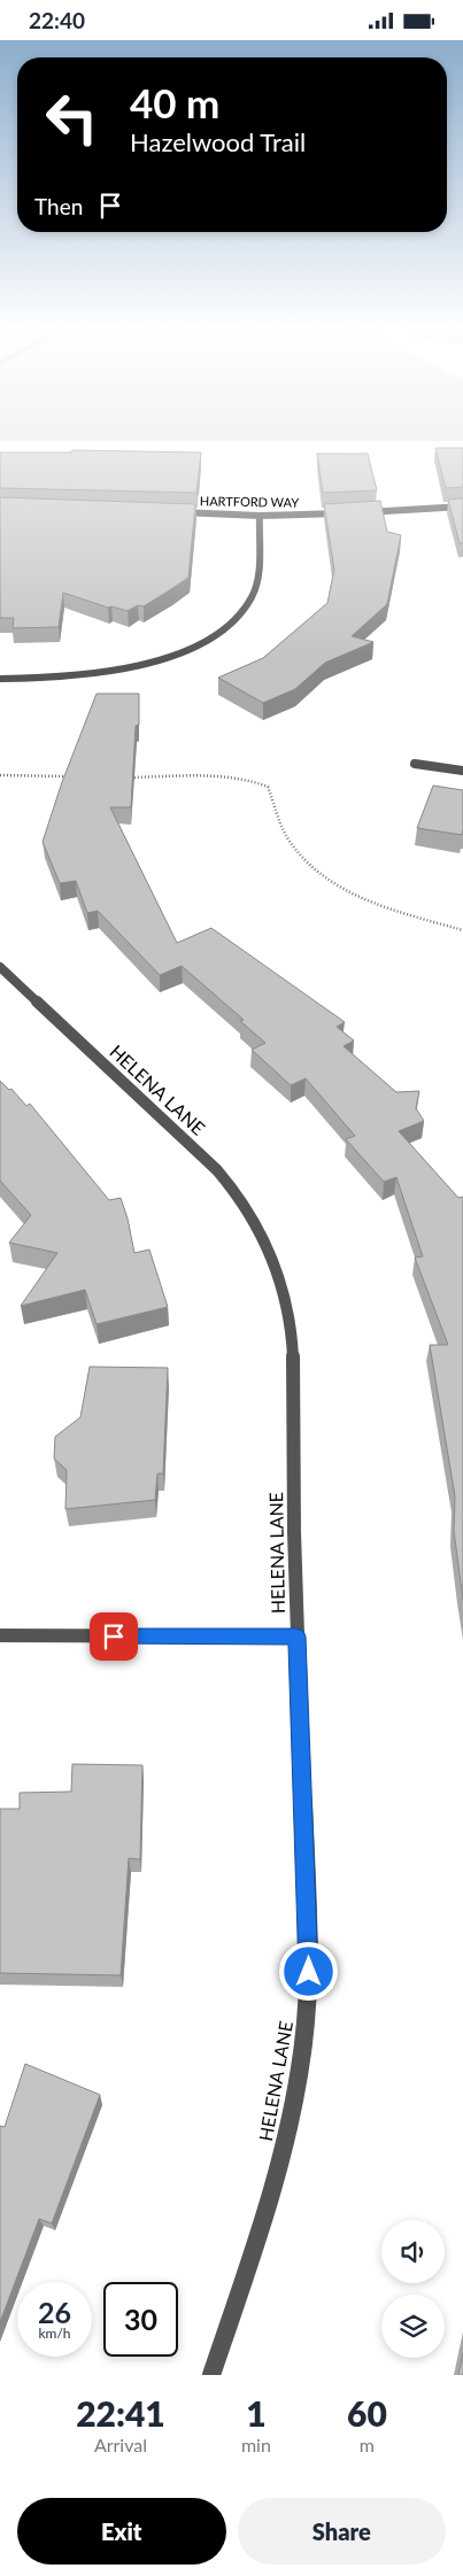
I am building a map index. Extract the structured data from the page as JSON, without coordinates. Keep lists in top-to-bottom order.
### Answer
{
  "streets": {
    "street": ["HARTFORD WAY", "HELENA LANE"]
  },
  "page": {
    "status": "22:40",
    "turn": ["40 m", "Hazelwood Trail"],
    "then": "Then",
    "speed": "26 km/h",
    "limit": "30",
    "eta": [
      "22:41",
      "Arrival",
      "1",
      "min",
      "60",
      "m"
    ],
    "buttons": ["Exit", "Share"]
  }
}
